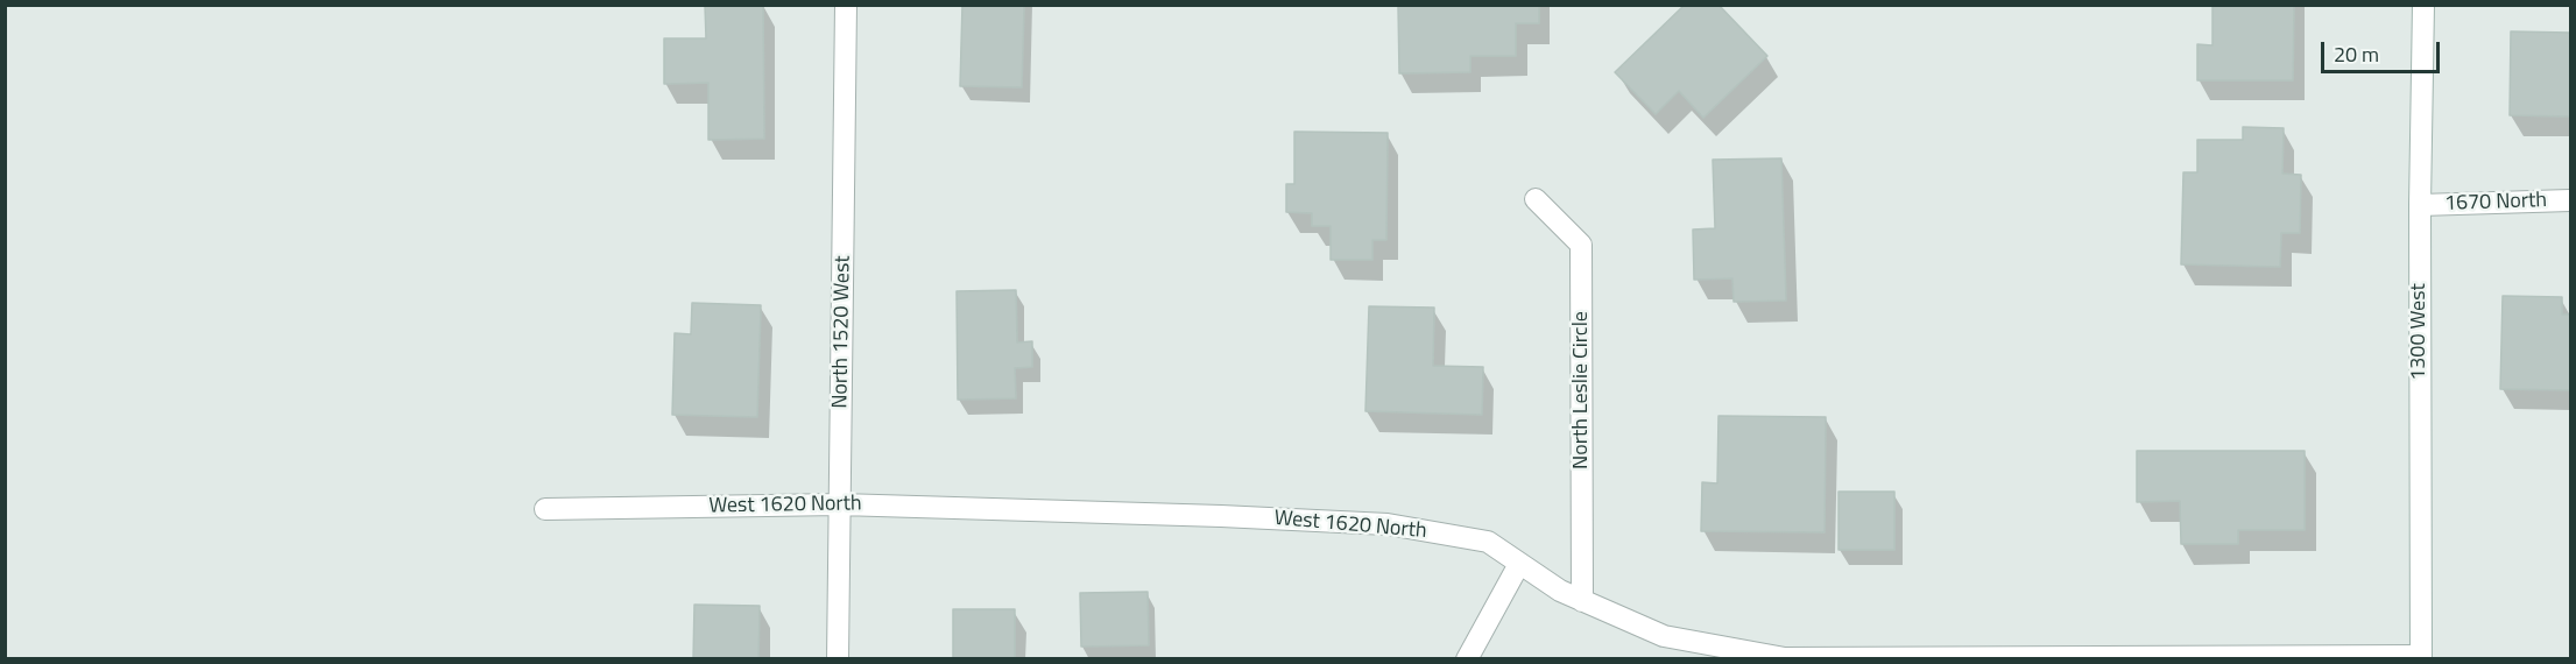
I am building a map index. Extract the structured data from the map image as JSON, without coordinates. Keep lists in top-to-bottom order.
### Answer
{
  "streets": {
    "street": [
      "1670 North",
      "North 1520 West",
      "1300 West",
      "North Leslie Circle",
      "West 1620 North"
    ]
  },
  "crossings": [
    ["1670 North", "1300 West"],
    ["North 1520 West", "West 1620 North"],
    ["1300 West", "West 1620 North"],
    ["North Leslie Circle", "West 1620 North"]
  ],
  "scale_bar": "20 m"
}
